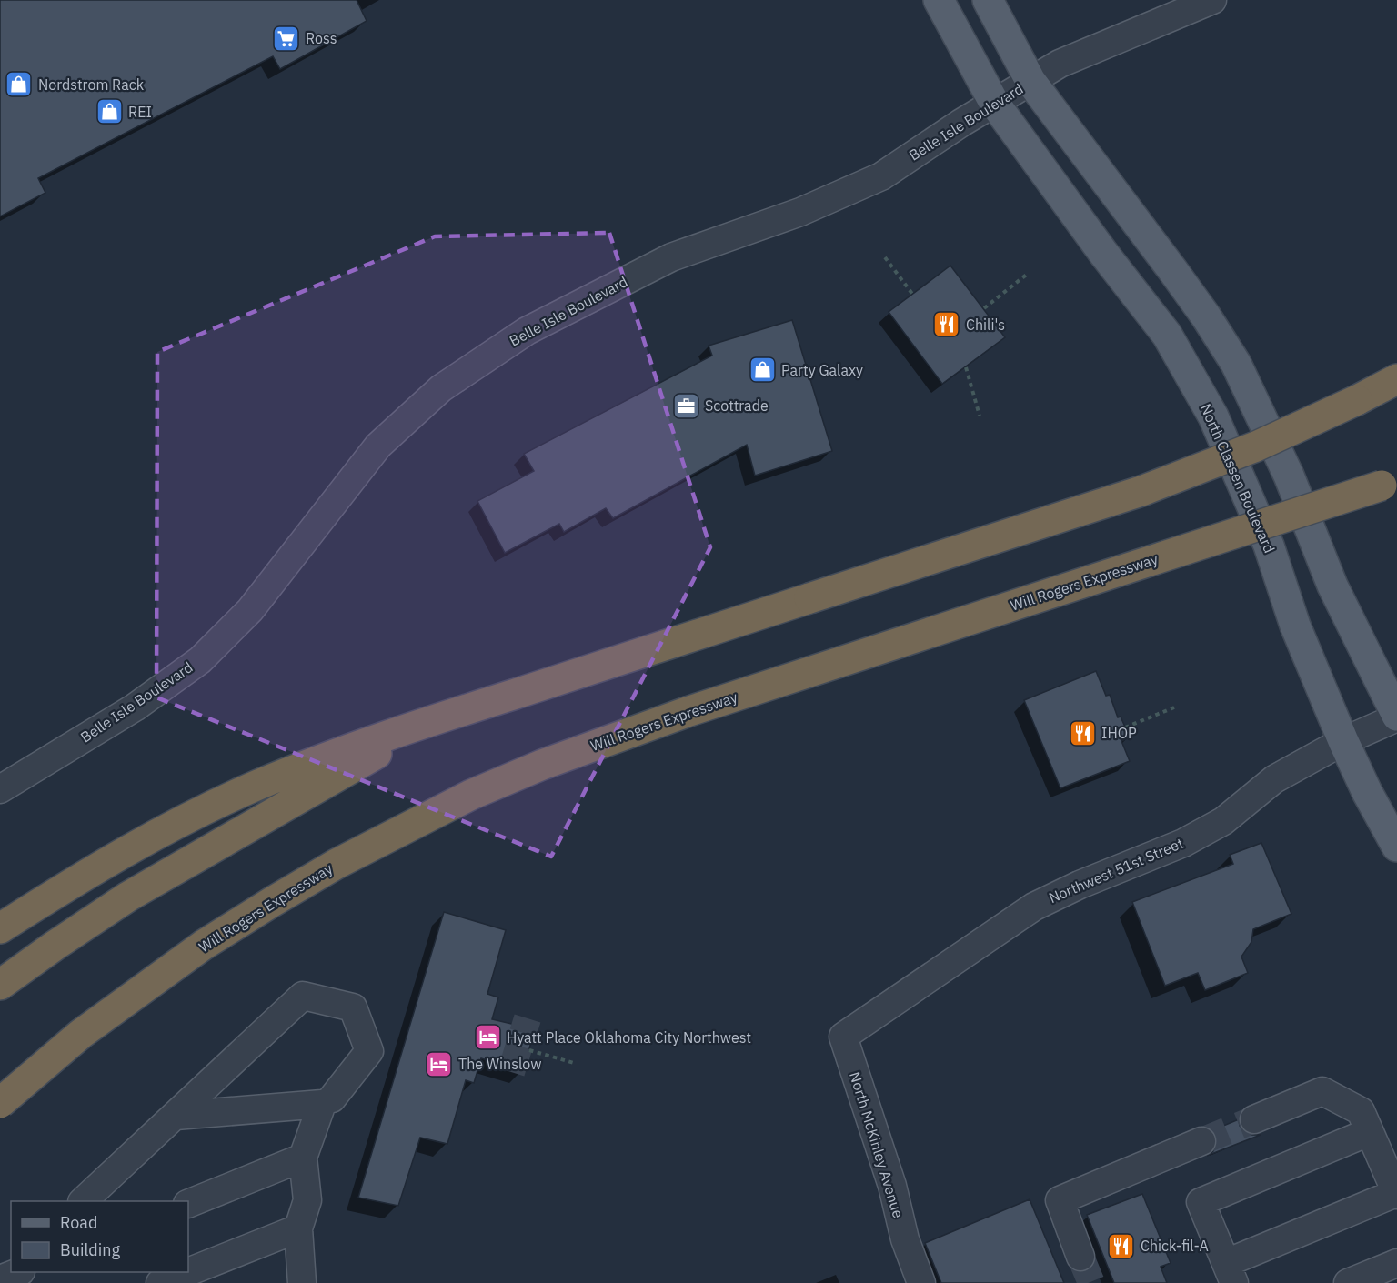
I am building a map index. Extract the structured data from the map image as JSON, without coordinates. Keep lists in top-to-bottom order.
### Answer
{
  "streets": {
    "highway": ["Will Rogers Expressway"],
    "main road": ["North Classen Boulevard"],
    "street": ["Belle Isle Boulevard", "Northwest 51st Street", "North McKinley Avenue"]
  },
  "crossings": [
    ["Belle Isle Boulevard", "North Classen Boulevard"],
    ["North Classen Boulevard", "Northwest 51st Street"],
    ["Northwest 51st Street", "North McKinley Avenue"]
  ],
  "places": {
    "supermarket": ["Ross"],
    "shop": ["Nordstrom Rack", "REI", "Party Galaxy"],
    "restaurant": ["Chili's", "IHOP", "Chick-fil-A"],
    "office": ["Scottrade"],
    "hotel": ["Hyatt Place Oklahoma City Northwest", "The Winslow"]
  },
  "legend": ["Road", "Building"]
}
